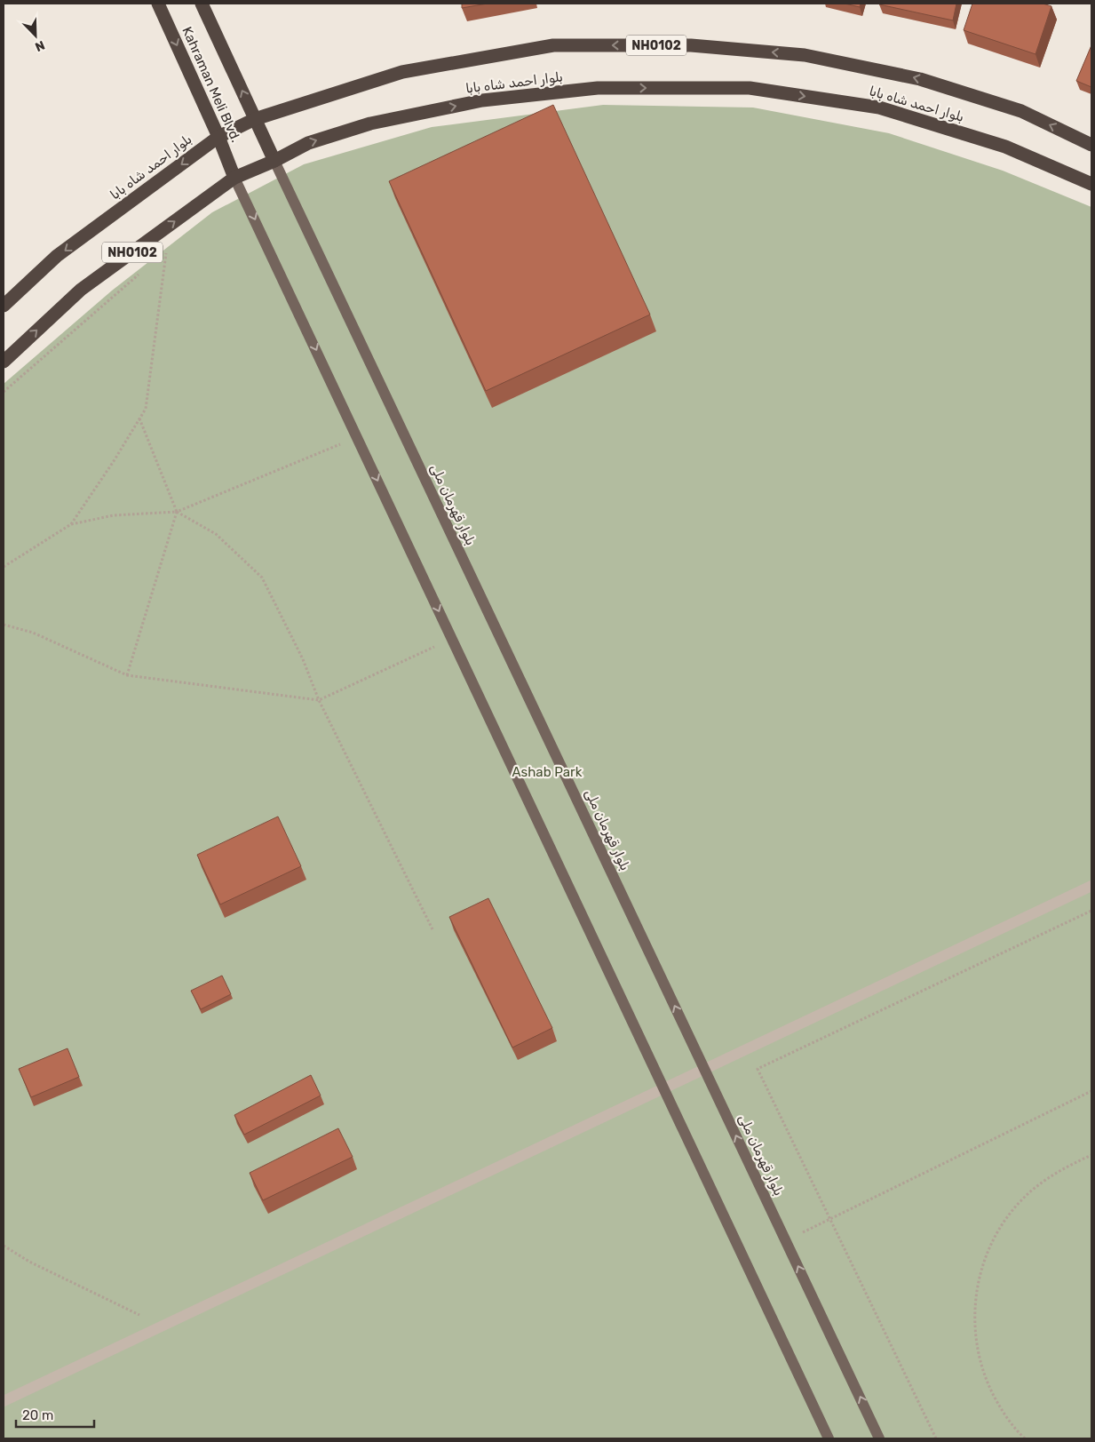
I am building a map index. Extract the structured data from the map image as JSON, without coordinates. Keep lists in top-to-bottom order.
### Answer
{
  "streets": {
    "highway": ["NH0102", "بلوار احمد شاه بابا", "Kahraman Meli Blvd."],
    "main road": ["بلوار قهرمان ملی"]
  },
  "crossings": [
    ["بلوار احمد شاه بابا", "Kahraman Meli Blvd."],
    ["بلوار احمد شاه بابا", "بلوار قهرمان ملی"],
    ["Kahraman Meli Blvd.", "بلوار قهرمان ملی"]
  ],
  "parks": ["Ashab Park"],
  "scale_bar": "20 m",
  "north": "bottom right"
}
